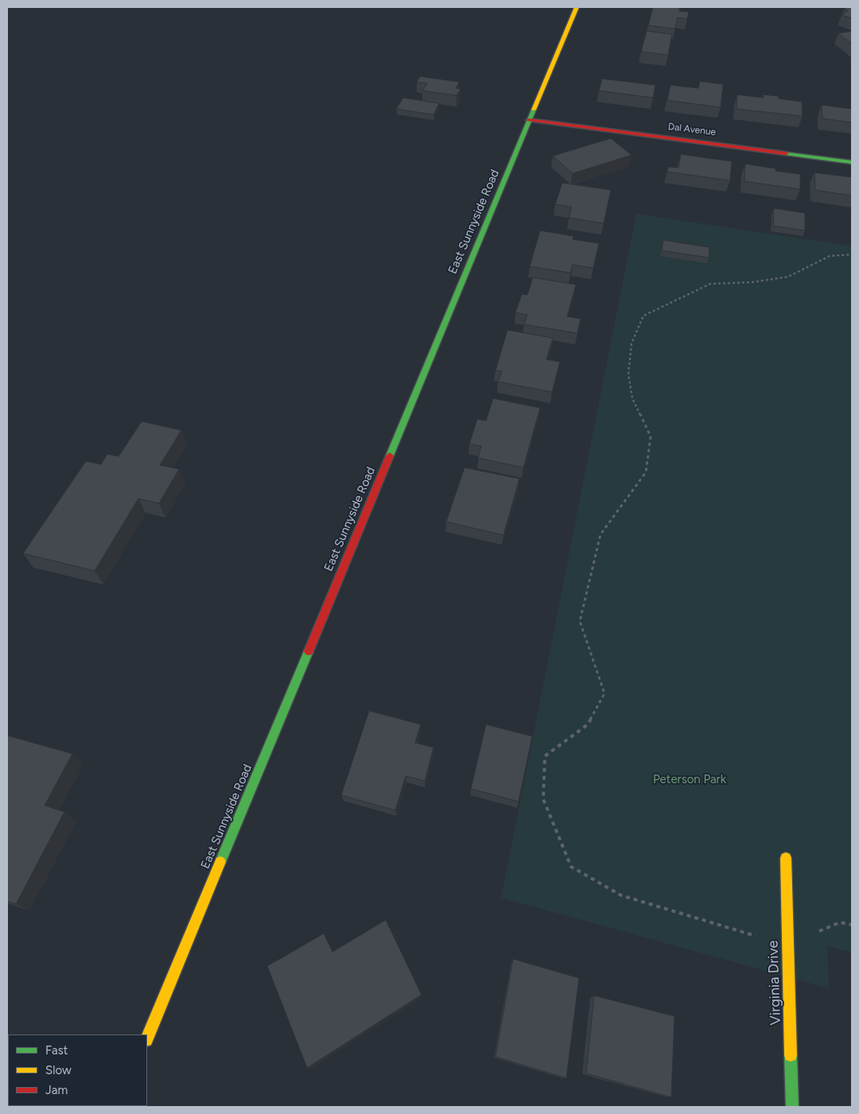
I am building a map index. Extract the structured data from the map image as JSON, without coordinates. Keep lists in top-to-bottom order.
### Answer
{
  "streets": {
    "main road": ["Dal Avenue", "East Sunnyside Road", "Virginia Drive"]
  },
  "crossings": [
    ["Dal Avenue", "East Sunnyside Road"]
  ],
  "parks": ["Peterson Park"],
  "legend": ["Fast", "Slow", "Jam"]
}
